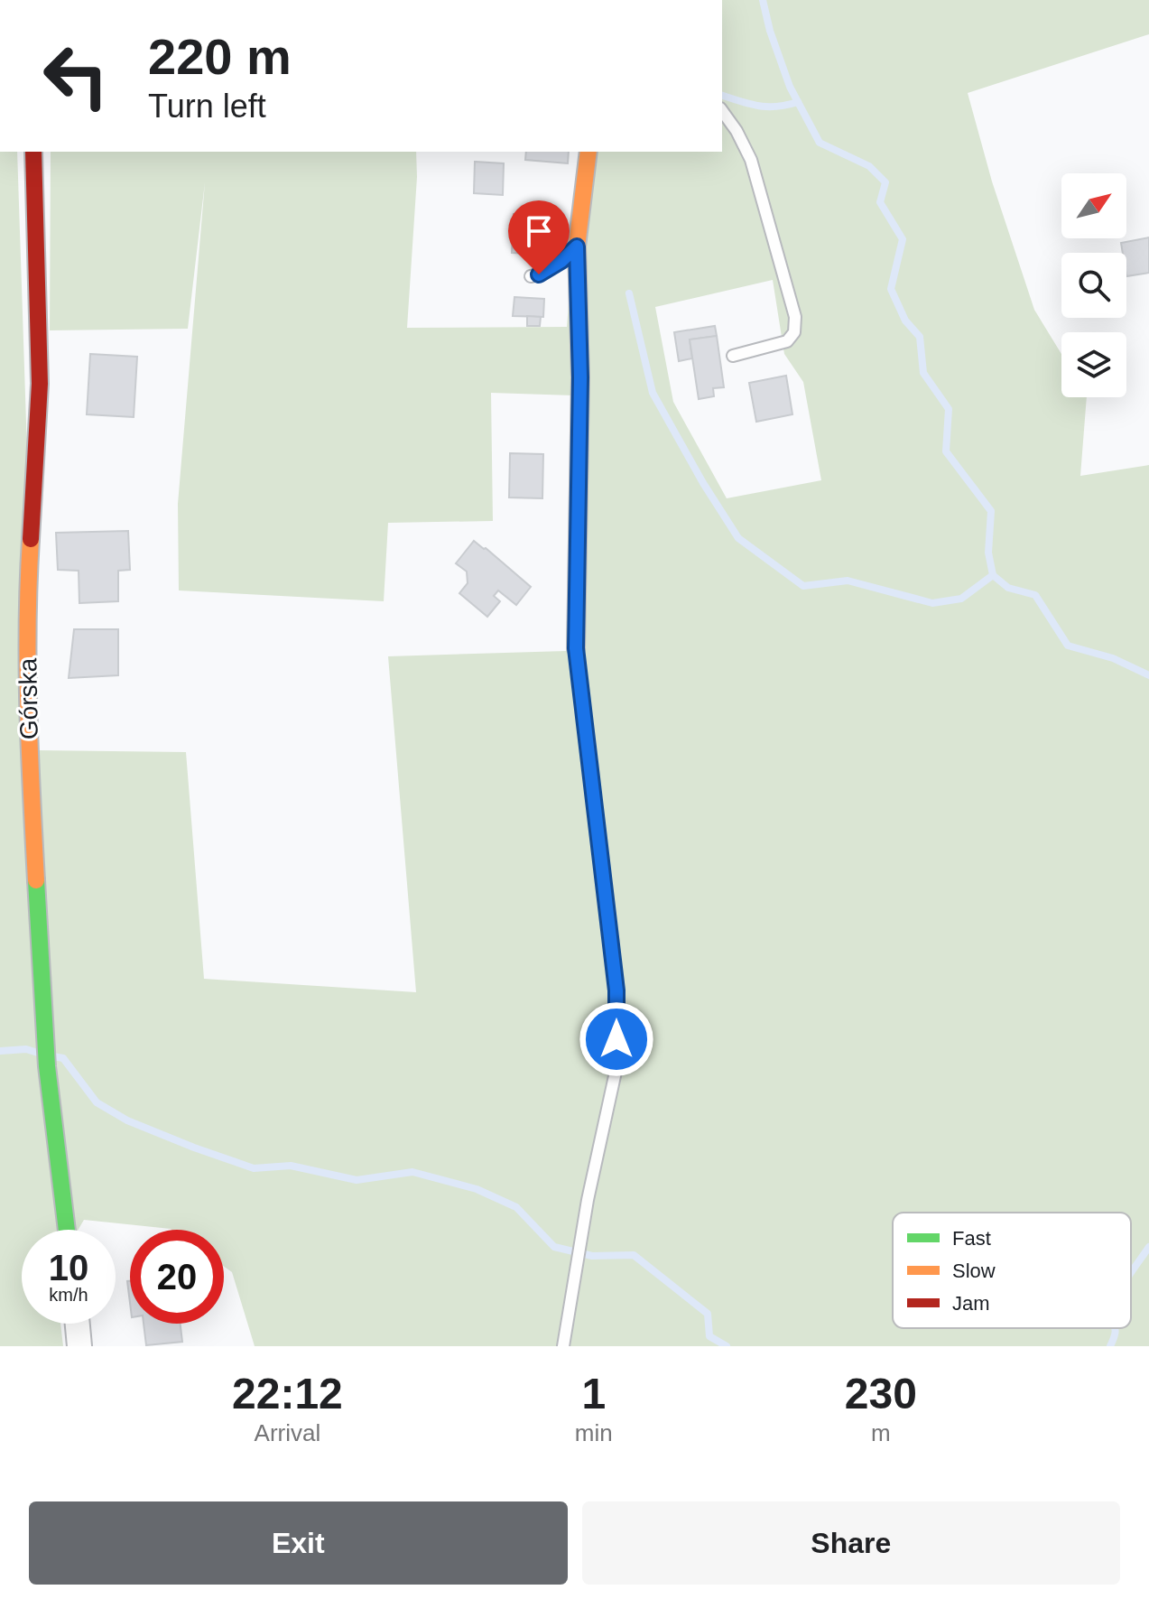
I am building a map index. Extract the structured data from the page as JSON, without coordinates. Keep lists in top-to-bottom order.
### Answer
{
  "streets": {
    "street": ["Górska"]
  },
  "legend": ["Fast", "Slow", "Jam"],
  "north": "top right",
  "page": {
    "turn": ["220 m", "Turn left"],
    "speed": "10 km/h",
    "limit": "20",
    "eta": [
      "22:12",
      "Arrival",
      "1",
      "min",
      "230",
      "m"
    ],
    "buttons": ["Exit", "Share"]
  }
}
